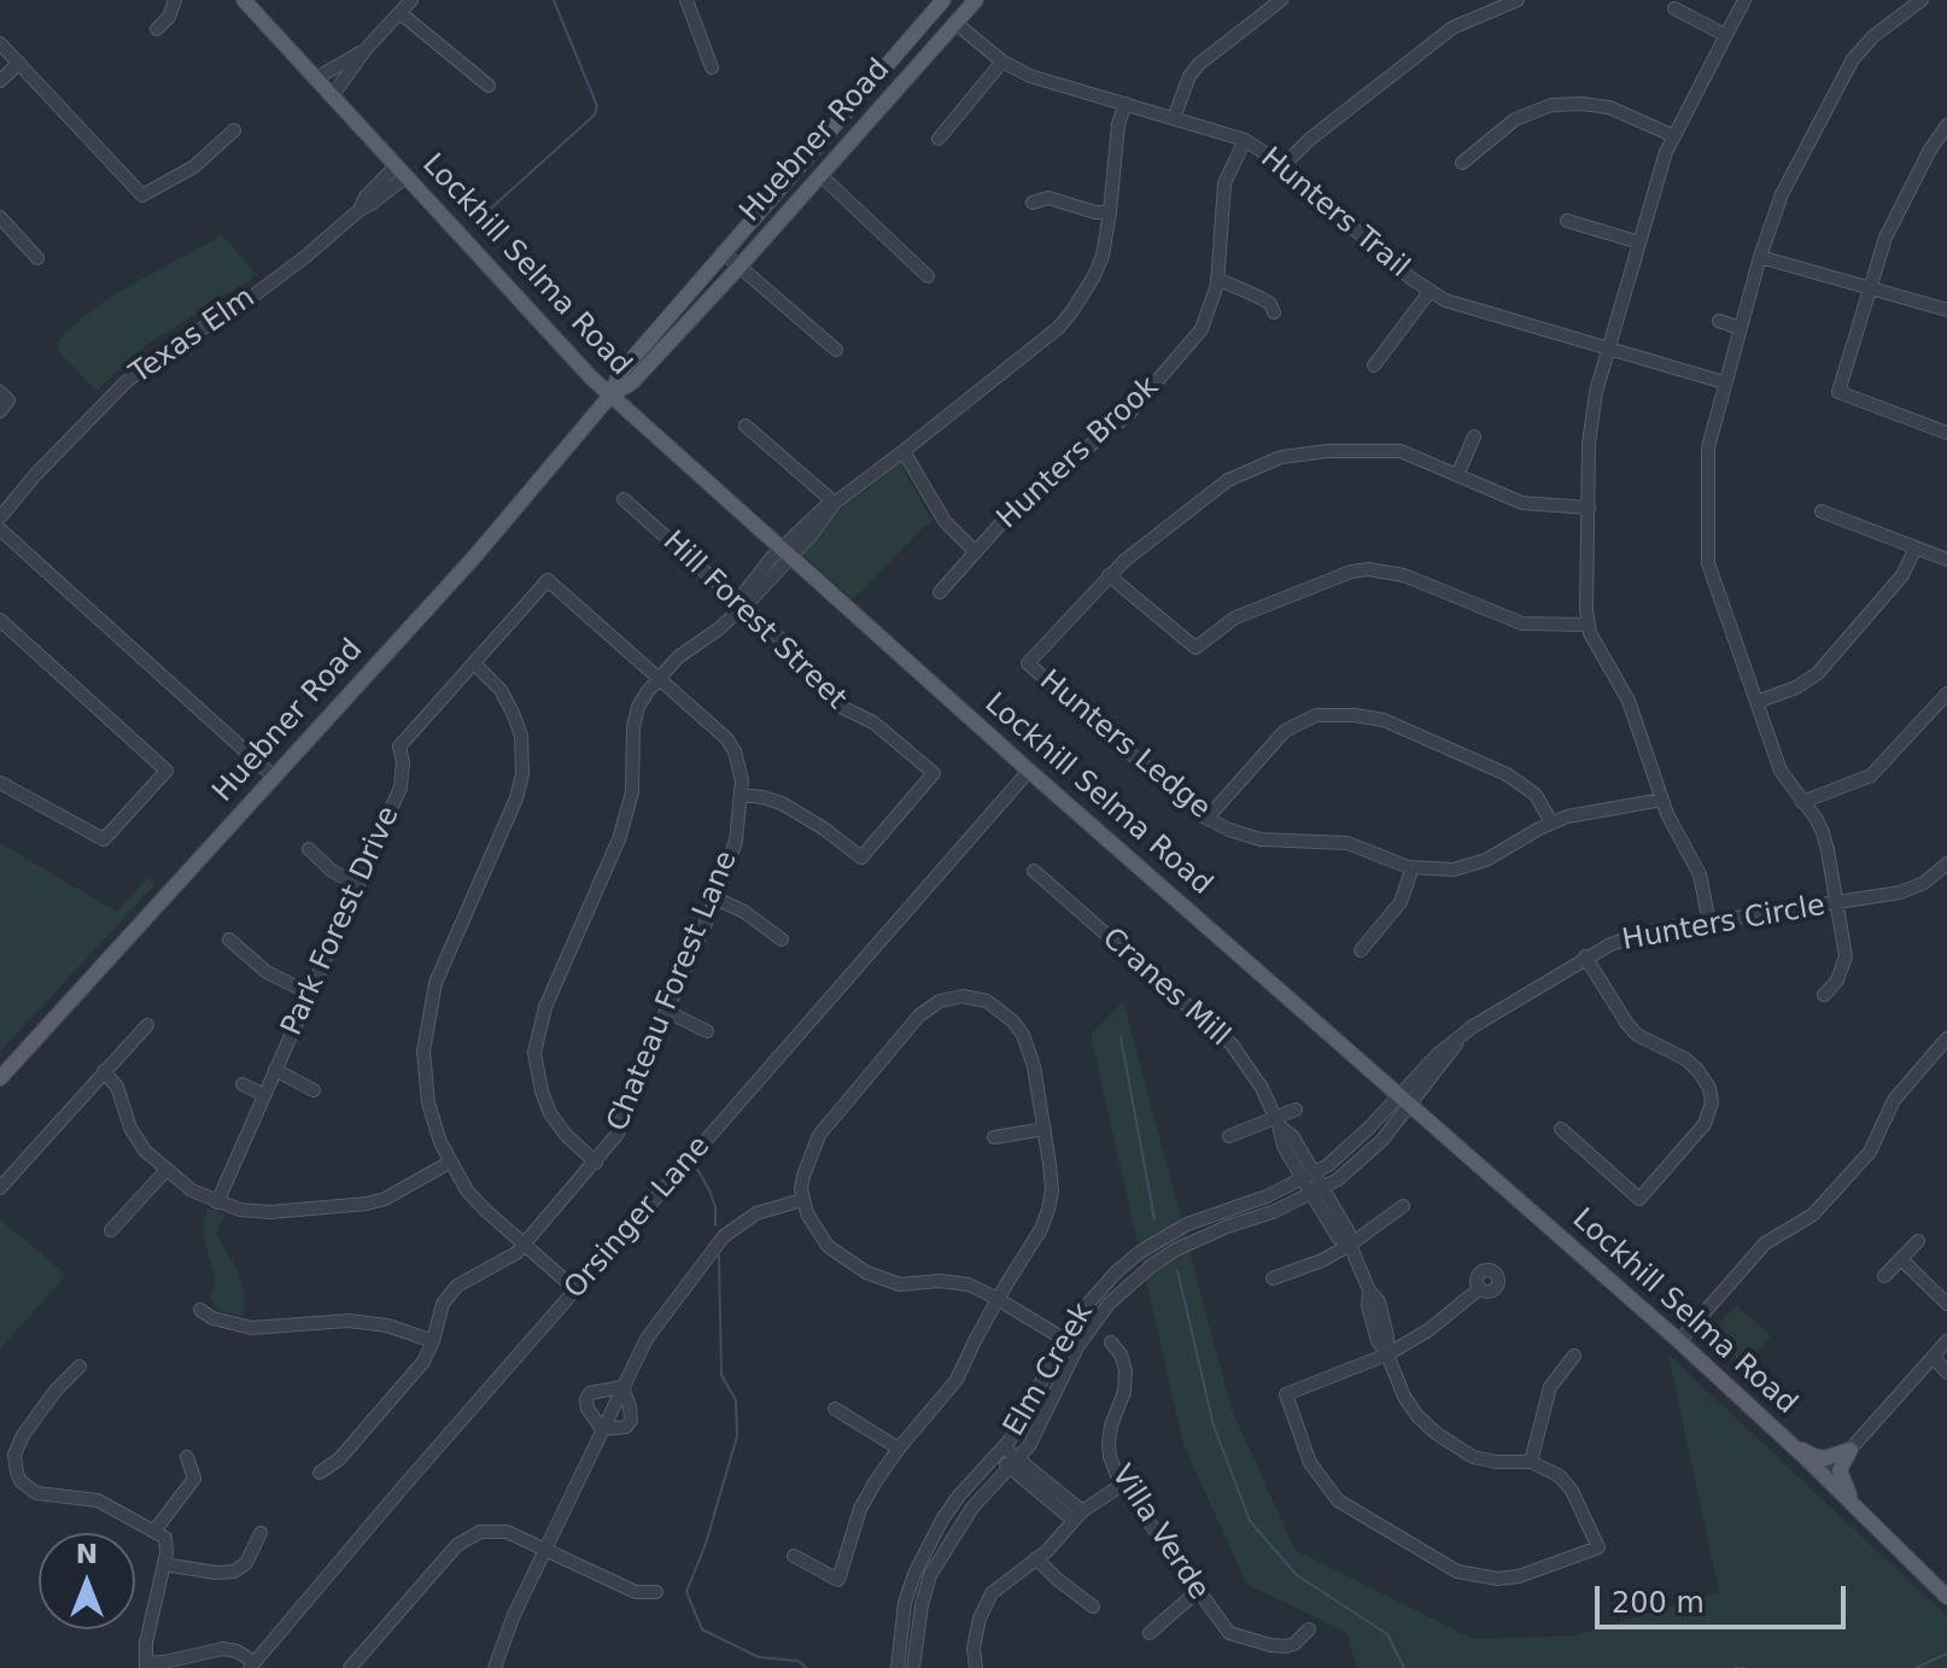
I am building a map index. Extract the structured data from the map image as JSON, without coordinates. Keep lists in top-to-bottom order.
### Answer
{
  "streets": {
    "main road": ["Huebner Road", "Lockhill Selma Road"],
    "street": [
      "Hunters Trail",
      "Texas Elm",
      "Hunters Brook",
      "Hill Forest Street",
      "Hunters Ledge",
      "Park Forest Drive",
      "Hunters Circle",
      "Cranes Mill",
      "Chateau Forest Lane",
      "Orsinger Lane",
      "Elm Creek",
      "Villa Verde"
    ]
  },
  "crossings": [
    ["Huebner Road", "Hunters Trail"],
    ["Huebner Road", "Lockhill Selma Road"],
    ["Hunters Trail", "Hunters Brook"],
    ["Lockhill Selma Road", "Texas Elm"],
    ["Lockhill Selma Road", "Hunters Circle"],
    ["Lockhill Selma Road", "Orsinger Lane"],
    ["Lockhill Selma Road", "Elm Creek"],
    ["Hill Forest Street", "Chateau Forest Lane"],
    ["Hunters Circle", "Elm Creek"],
    ["Cranes Mill", "Elm Creek"]
  ],
  "scale_bar": "200 m",
  "north": "top"
}
